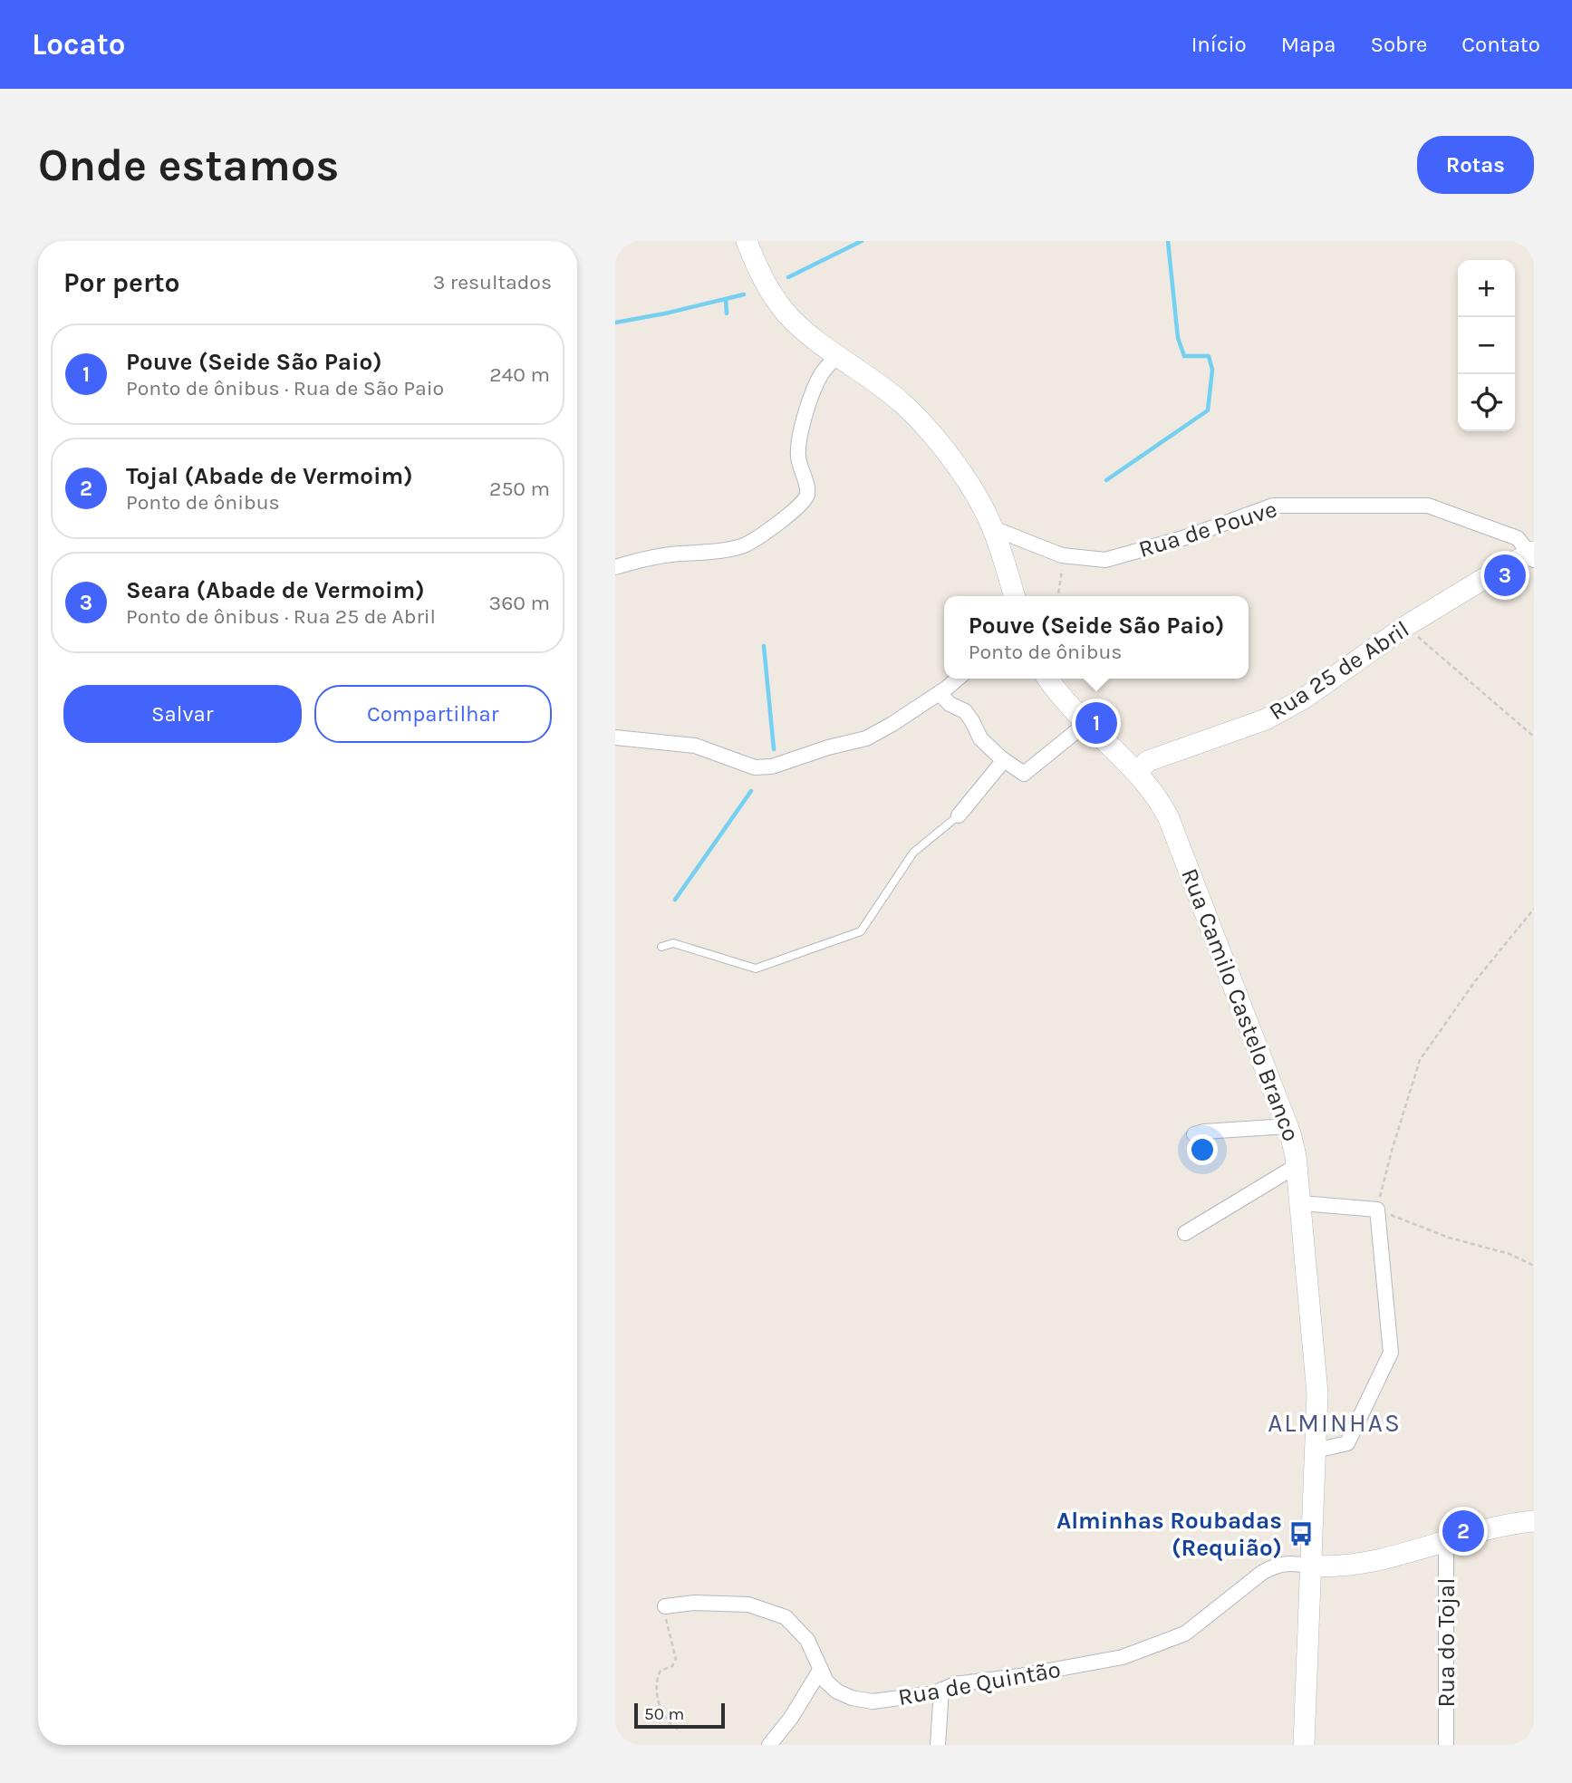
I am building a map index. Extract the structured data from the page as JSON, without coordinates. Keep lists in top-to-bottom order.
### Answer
{
  "streets": {
    "main road": ["Rua 25 de Abril", "Rua Camilo Castelo Branco"],
    "street": ["Rua de Pouve", "Rua do Tojal", "Rua de Quintão"]
  },
  "crossings": [
    ["Rua de Pouve", "Rua 25 de Abril"],
    ["Rua 25 de Abril", "Rua Camilo Castelo Branco"],
    ["Rua Camilo Castelo Branco", "Rua de Quintão"]
  ],
  "districts": ["ALMINHAS"],
  "places": {
    "bus stop": ["Alminhas Roubadas (Requião)"]
  },
  "scale_bar": "50 m",
  "page": {
    "header": "Locato",
    "nav": [
      "Início",
      "Mapa",
      "Sobre",
      "Contato"
    ],
    "buttons": [
      "Rotas",
      ["Salvar", "Compartilhar"]
    ],
    "title": "Onde estamos",
    "heading": ["Por perto", "3 resultados"],
    "map_buttons": ["+", "−"],
    "list": [
      {
        "mark": "1",
        "name": "Pouve (Seide São Paio)",
        "note": "Ponto de ônibus · Rua de São Paio",
        "value": "240 m"
      },
      {
        "mark": "2",
        "name": "Tojal (Abade de Vermoim)",
        "note": "Ponto de ônibus",
        "value": "250 m"
      },
      {
        "mark": "3",
        "name": "Seara (Abade de Vermoim)",
        "note": "Ponto de ônibus · Rua 25 de Abril",
        "value": "360 m"
      }
    ],
    "pins": ["3", "1", "2"],
    "popup": ["Pouve (Seide São Paio)", "Ponto de ônibus"],
    "scale": "50 m"
  }
}
